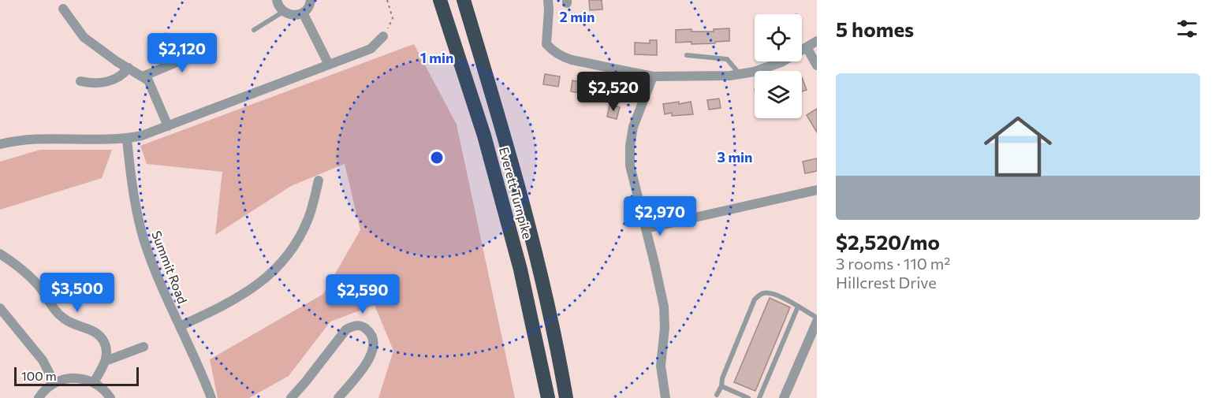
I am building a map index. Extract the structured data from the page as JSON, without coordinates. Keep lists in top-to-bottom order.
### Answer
{
  "streets": {
    "highway": ["Everett Turnpike"],
    "street": ["Summit Road"]
  },
  "scale_bar": "100 m",
  "page": {
    "heading": "5 homes",
    "price": [
      "$2,120",
      "$2,520",
      "$2,970",
      "$3,500",
      "$2,590"
    ],
    "list": [
      {
        "name": "$2,520/mo",
        "note": "3 rooms · 110 m² · Hillcrest Drive"
      }
    ],
    "scale": "100 m"
  },
  "rings": ["2 min", "1 min", "3 min"]
}
